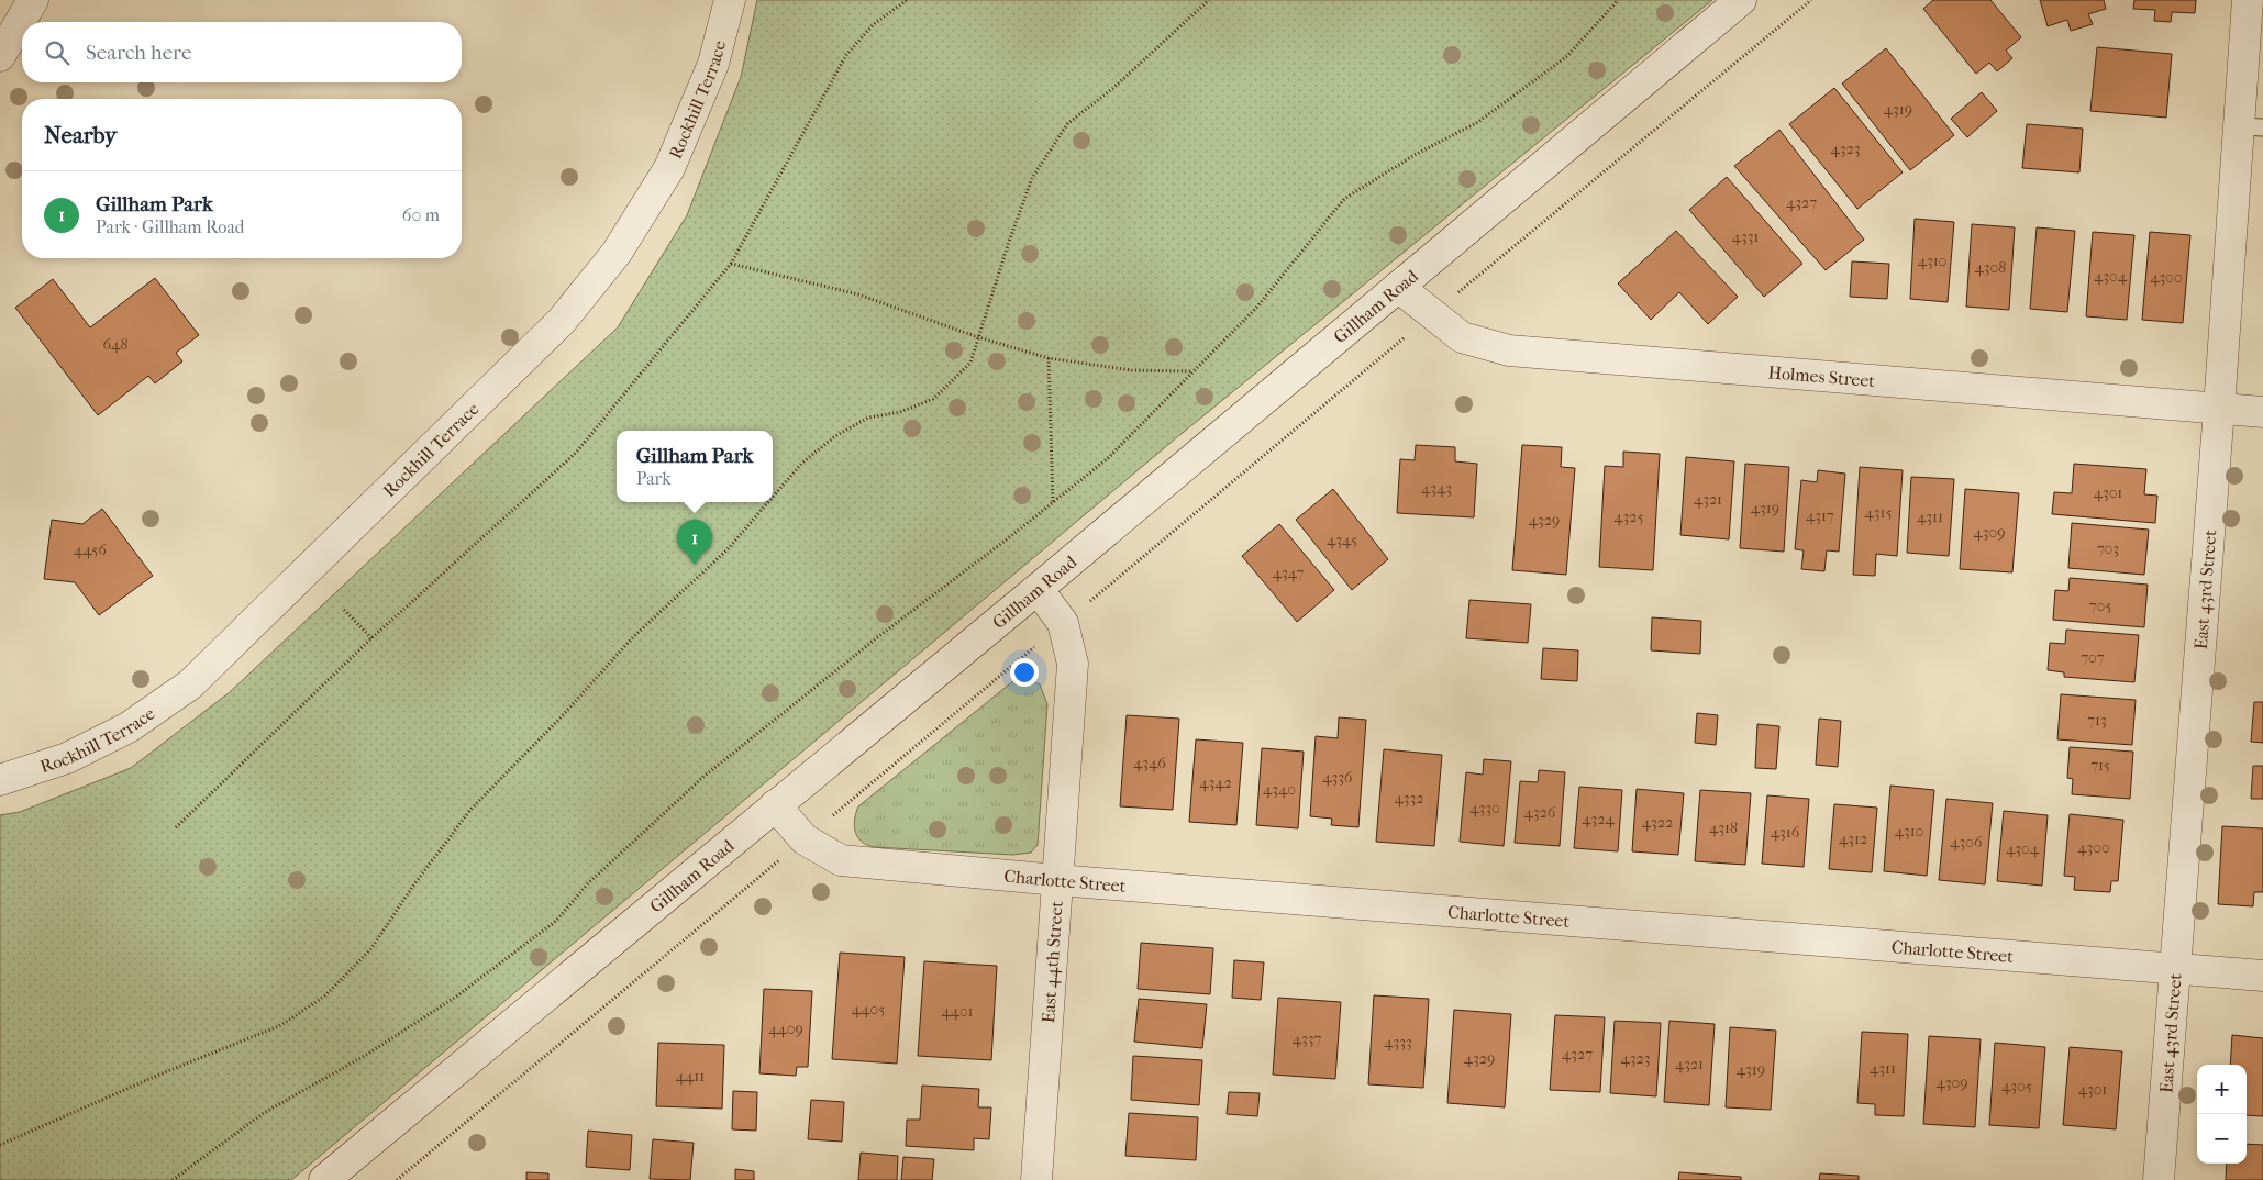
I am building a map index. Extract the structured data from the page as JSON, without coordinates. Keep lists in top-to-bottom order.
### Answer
{
  "streets": {
    "street": [
      "Rockhill Terrace",
      "Gillham Road",
      "Holmes Street",
      "East 43rd Street",
      "Charlotte Street",
      "East 44th Street"
    ]
  },
  "crossings": [
    ["Gillham Road", "Holmes Street"],
    ["Gillham Road", "Charlotte Street"],
    ["Gillham Road", "East 44th Street"],
    ["Holmes Street", "East 43rd Street"],
    ["East 43rd Street", "Charlotte Street"],
    ["Charlotte Street", "East 44th Street"]
  ],
  "house_numbers": [
    "4319",
    "4323",
    "4327",
    "4331",
    "4310",
    "4308",
    "4304",
    "4300",
    "648",
    "4343",
    "4301",
    "4321",
    "4319",
    "4315",
    "4317",
    "4325",
    "4311",
    "4329",
    "4309",
    "4345",
    "703",
    "4456",
    "4347",
    "705",
    "707",
    "713",
    "4346",
    "715",
    "4336",
    "4342",
    "4340",
    "4332",
    "4330",
    "4326",
    "4324",
    "4322",
    "4318",
    "4310",
    "4316",
    "4312",
    "4306",
    "4300",
    "4304",
    "4405",
    "4401",
    "4409",
    "4337",
    "4333",
    "4327",
    "4329",
    "4323",
    "4321",
    "4311",
    "4319",
    "4411",
    "4309",
    "4305",
    "4301"
  ],
  "page": {
    "search": "Search here",
    "heading": "Nearby",
    "list": [
      {
        "mark": "1",
        "name": "Gillham Park",
        "note": "Park · Gillham Road",
        "value": "60 m"
      }
    ],
    "popup": ["Gillham Park", "Park"],
    "pins": "1",
    "map_buttons": ["+", "−"]
  }
}
